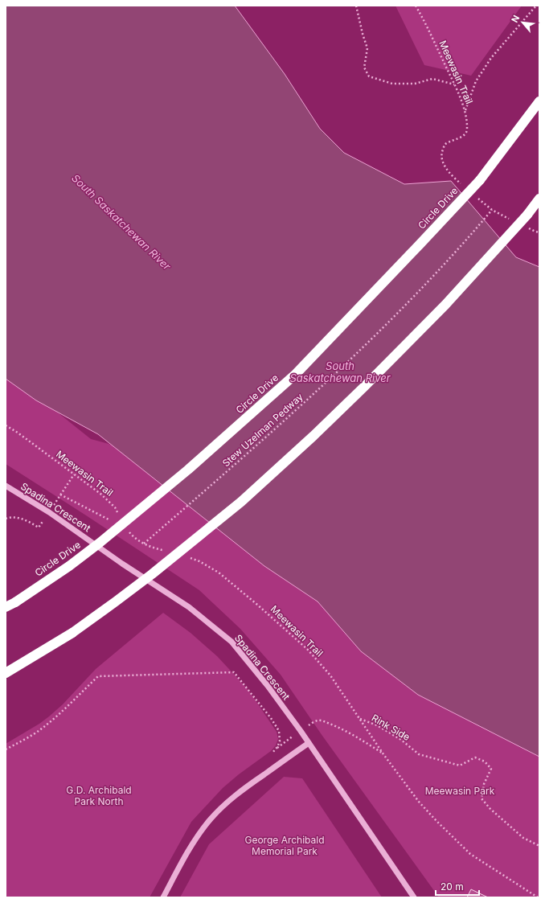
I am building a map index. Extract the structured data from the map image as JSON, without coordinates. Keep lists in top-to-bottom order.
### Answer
{
  "streets": {
    "highway": ["Circle Drive"],
    "street": ["Spadina Crescent"],
    "path": ["Meewasin Trail", "Stew Uzelman Pedway", "Rink Side"]
  },
  "crossings": [
    ["Meewasin Trail", "Rink Side"]
  ],
  "water": ["South Saskatchewan River"],
  "parks": ["G.D. Archibald Park North", "Meewasin Park", "George Archibald Memorial Park"],
  "scale_bar": "20 m",
  "north": "top left"
}
